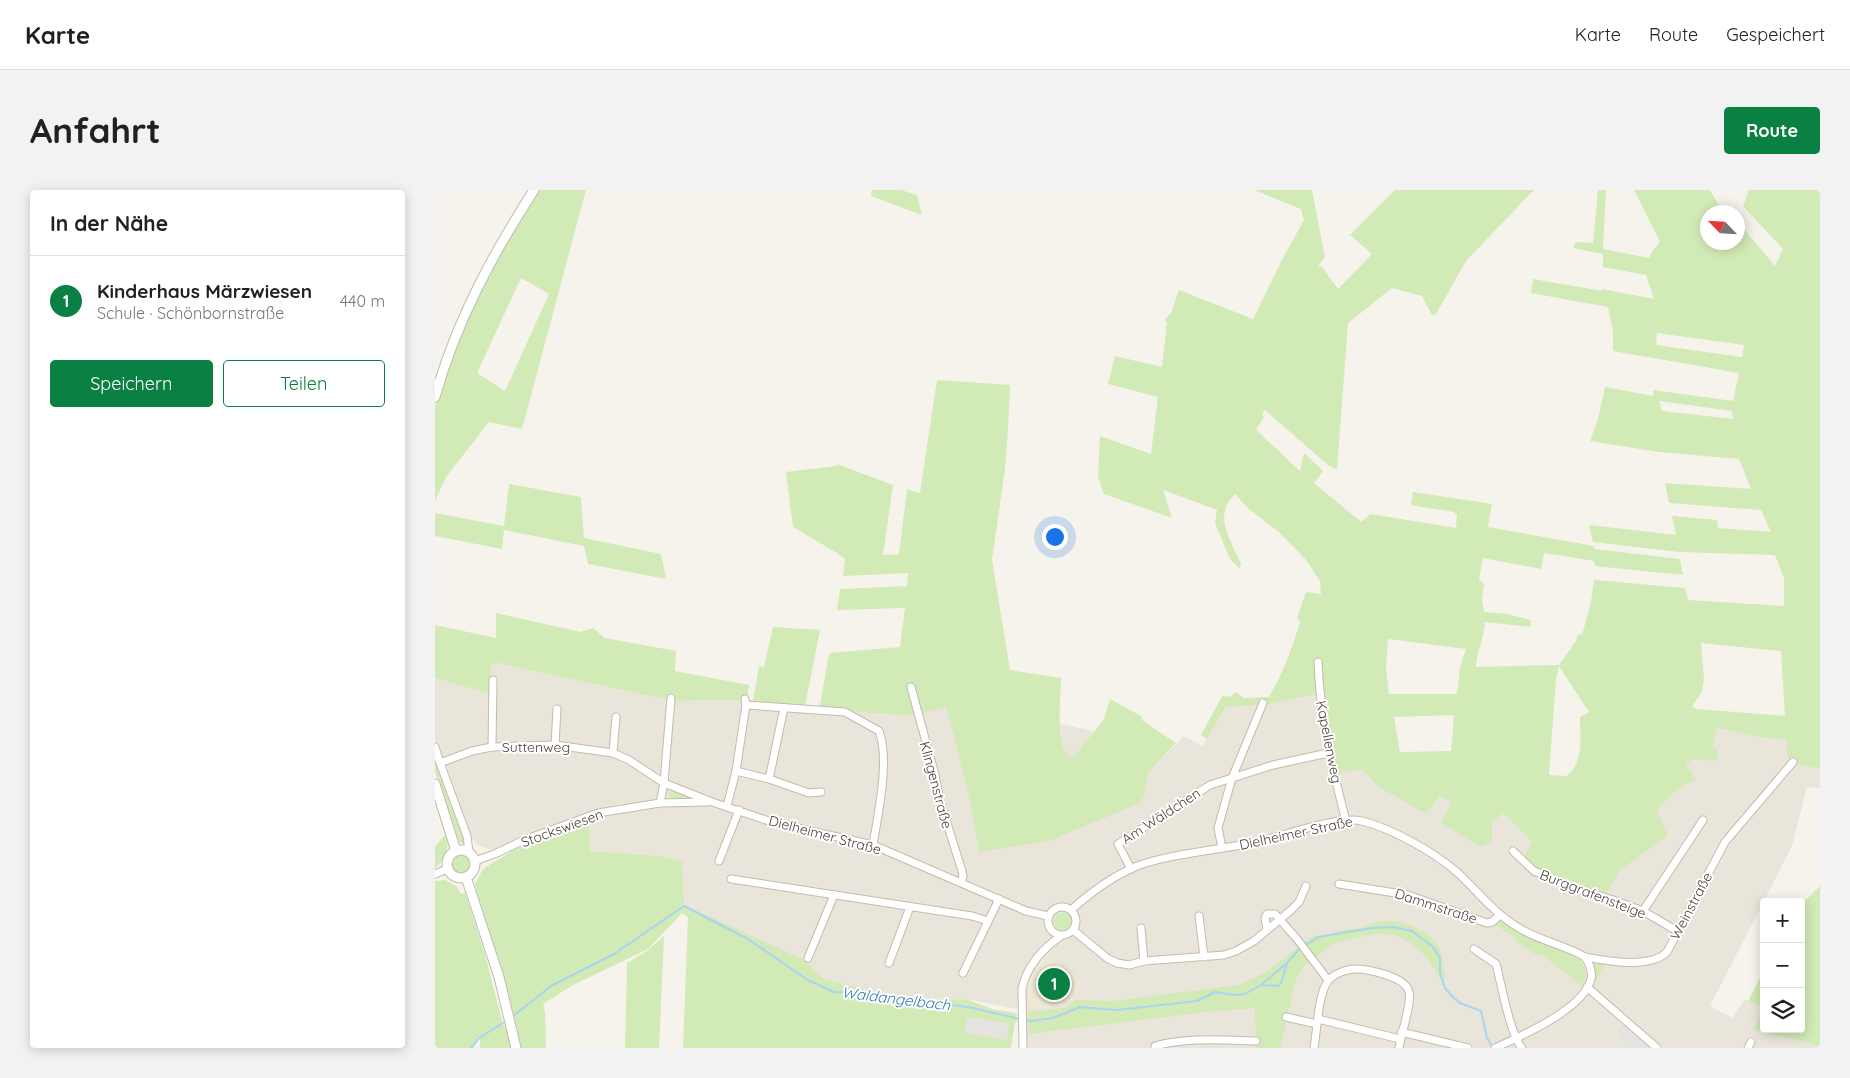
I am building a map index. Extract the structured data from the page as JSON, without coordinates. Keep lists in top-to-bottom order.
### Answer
{
  "streets": {
    "street": [
      "Kapellenweg",
      "Suttenweg",
      "Klingenstraße",
      "Am Wäldchen",
      "Stockswiesen",
      "Dielheimer Straße",
      "Burggrafensteige",
      "Dammstraße",
      "Weinstraße"
    ]
  },
  "crossings": [
    ["Kapellenweg", "Dielheimer Straße"],
    ["Suttenweg", "Stockswiesen"],
    ["Suttenweg", "Dielheimer Straße"],
    ["Klingenstraße", "Dielheimer Straße"],
    ["Am Wäldchen", "Dielheimer Straße"],
    ["Stockswiesen", "Dielheimer Straße"],
    ["Dielheimer Straße", "Dammstraße"],
    ["Dielheimer Straße", "Weinstraße"],
    ["Burggrafensteige", "Weinstraße"]
  ],
  "water": ["Waldangelbach"],
  "north": "top left",
  "page": {
    "header": "Karte",
    "nav": ["Karte", "Route", "Gespeichert"],
    "buttons": [
      "Route",
      ["Speichern", "Teilen"]
    ],
    "title": "Anfahrt",
    "heading": "In der Nähe",
    "list": [
      {
        "mark": "1",
        "name": "Kinderhaus Märzwiesen",
        "note": "Schule · Schönbornstraße",
        "value": "440 m"
      }
    ],
    "map_buttons": ["+", "−"],
    "pins": "1"
  }
}
